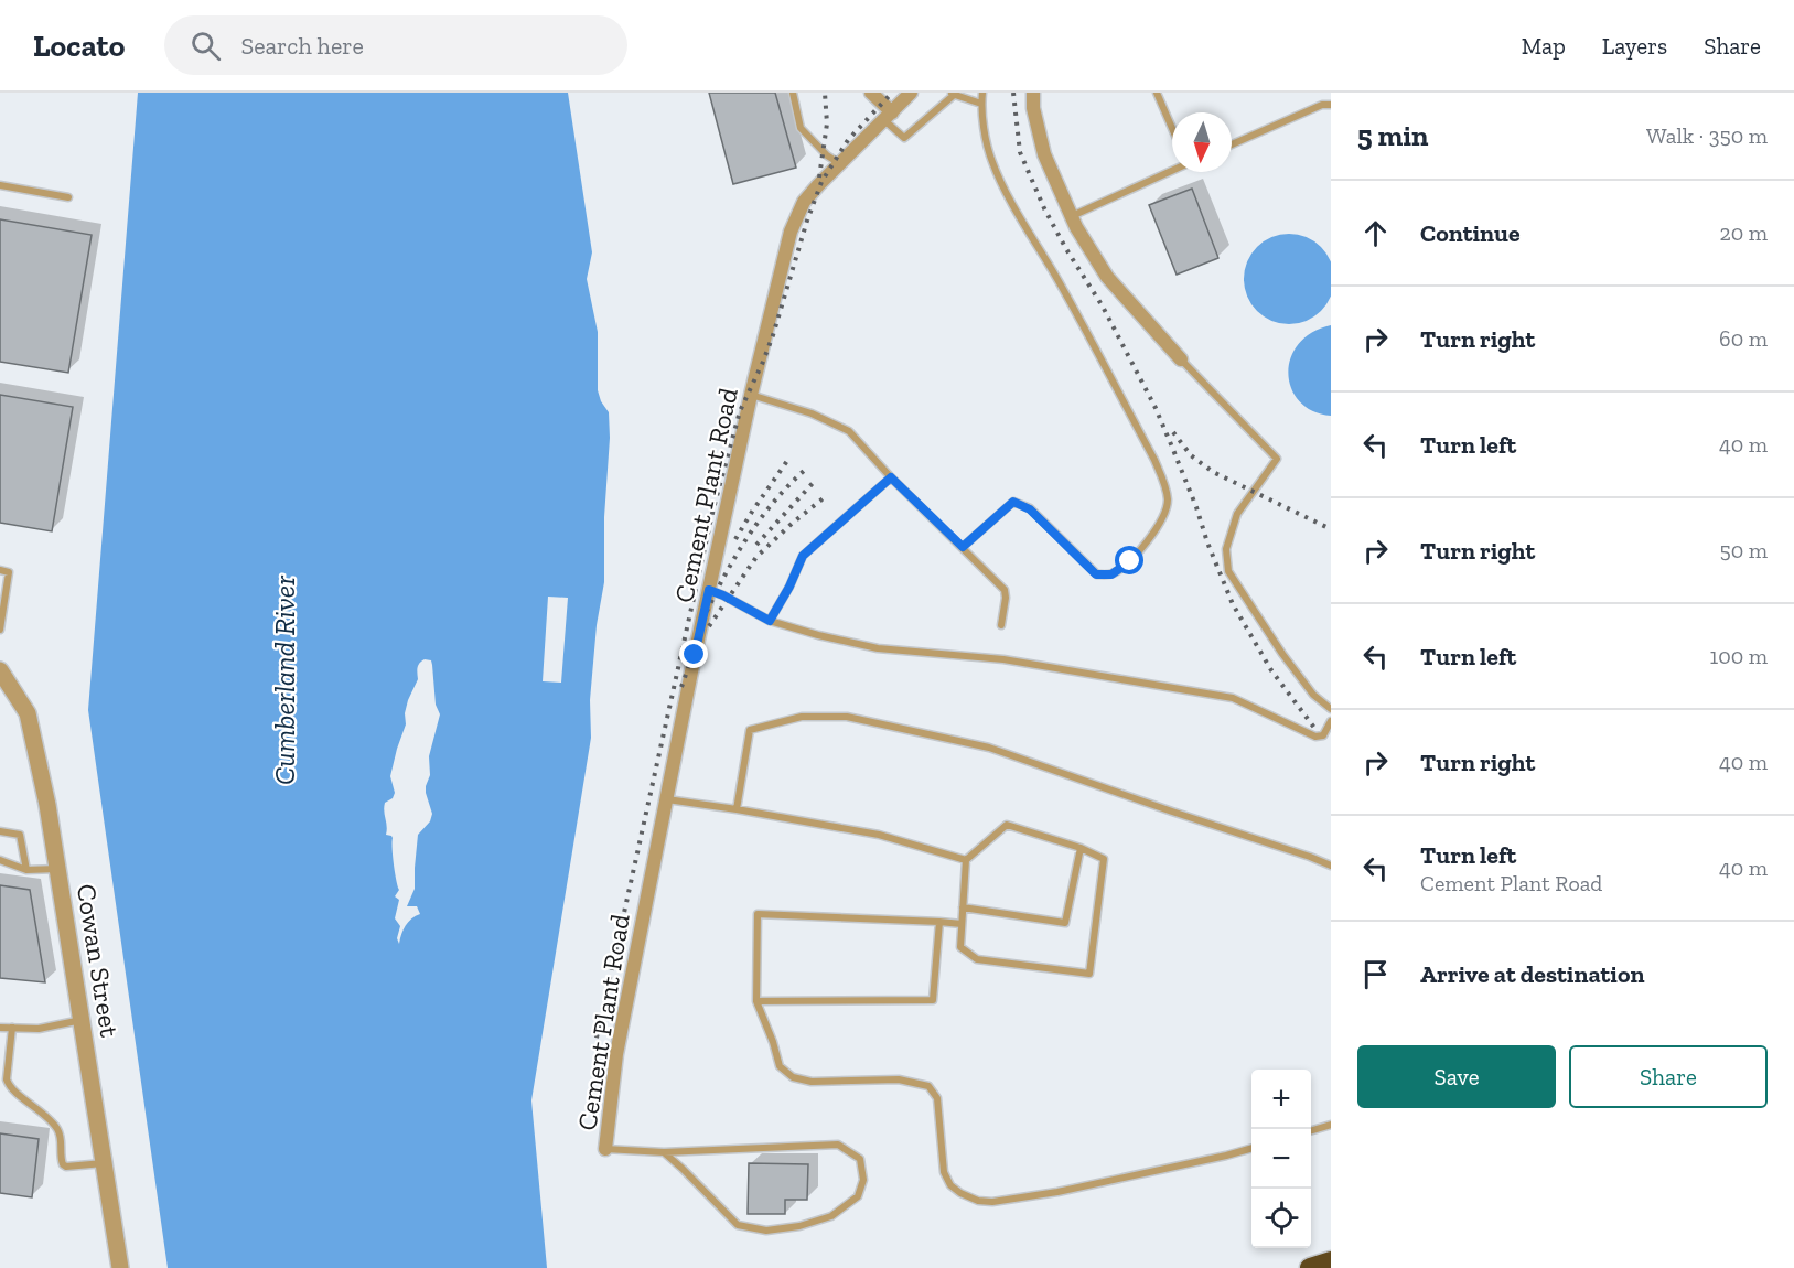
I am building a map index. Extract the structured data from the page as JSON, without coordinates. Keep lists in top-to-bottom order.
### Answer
{
  "streets": {
    "street": ["Cement Plant Road", "Cowan Street"]
  },
  "water": ["Cumberland River"],
  "north": "bottom",
  "page": {
    "header": "Locato",
    "search": "Search here",
    "nav": ["Map", "Layers", "Share"],
    "heading": ["5 min", "Walk · 350 m"],
    "list": [
      ["Continue", "20 m"],
      ["Turn right", "60 m"],
      ["Turn left", "40 m"],
      ["Turn right", "50 m"],
      ["Turn left", "100 m"],
      ["Turn right", "40 m"],
      ["Turn left", "Cement Plant Road", "40 m"],
      "Arrive at destination"
    ],
    "buttons": ["Save", "Share"],
    "map_buttons": ["+", "−"]
  }
}
